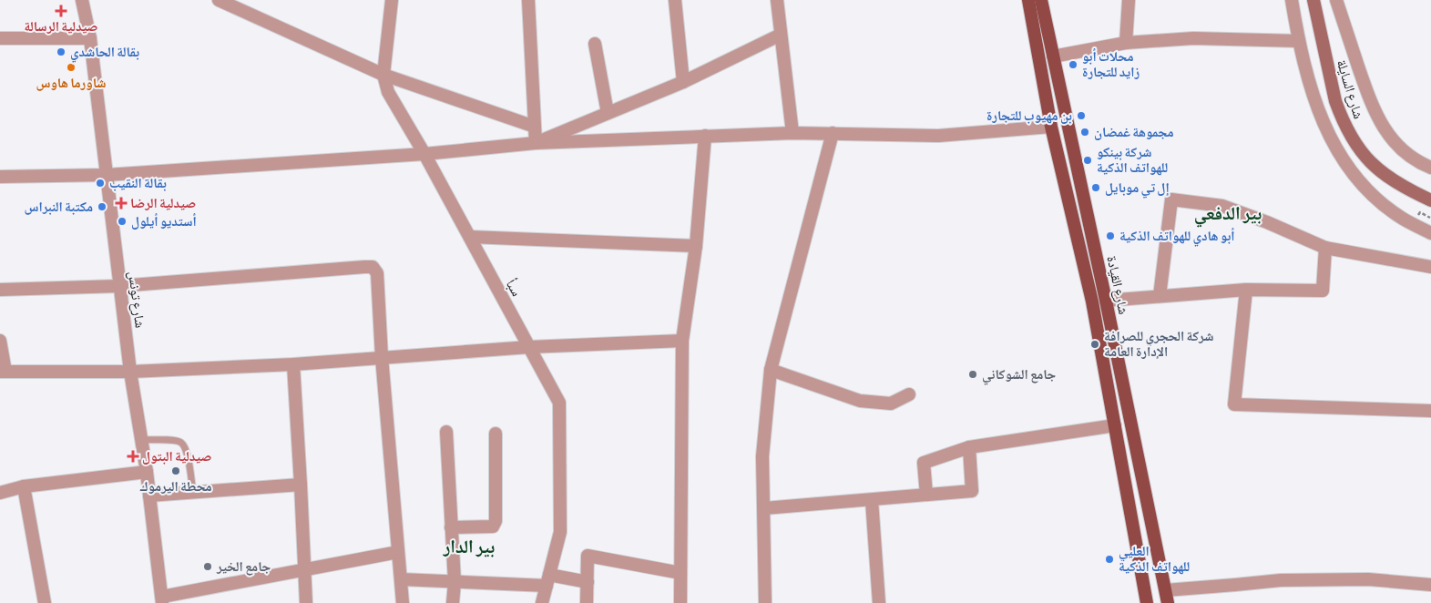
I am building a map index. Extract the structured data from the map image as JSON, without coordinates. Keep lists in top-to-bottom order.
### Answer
{
  "streets": {
    "main road": ["شارع السايلة", "شارع القيادة"],
    "street": ["سبأ", "شارع تونس"]
  },
  "districts": ["بير الدفعي", "بير الدار"],
  "places": {
    "health": ["صيدلية الرسالة", "صيدلية الرضا", "صيدلية البتول"],
    "other": [
      "بقالة الحاشدي",
      "محلات أبو زايد للتجارة",
      "شاورما هاوس",
      "بن مهيوب للتجارة",
      "مجموهة غمضان",
      "شركة بينكو للهواتف الذكية",
      "بقالة النقيب",
      "إل تي موبايل",
      "مكتبة النبراس",
      "أستديو أيلول",
      "أبو هادي للهواتف الذكية",
      "شركة الحجري للصرافة الإدارة العامة",
      "جامع الشوكاني",
      "محطة اليرموك",
      "العليي للهواتف الذكية",
      "جامع الخير"
    ]
  }
}
